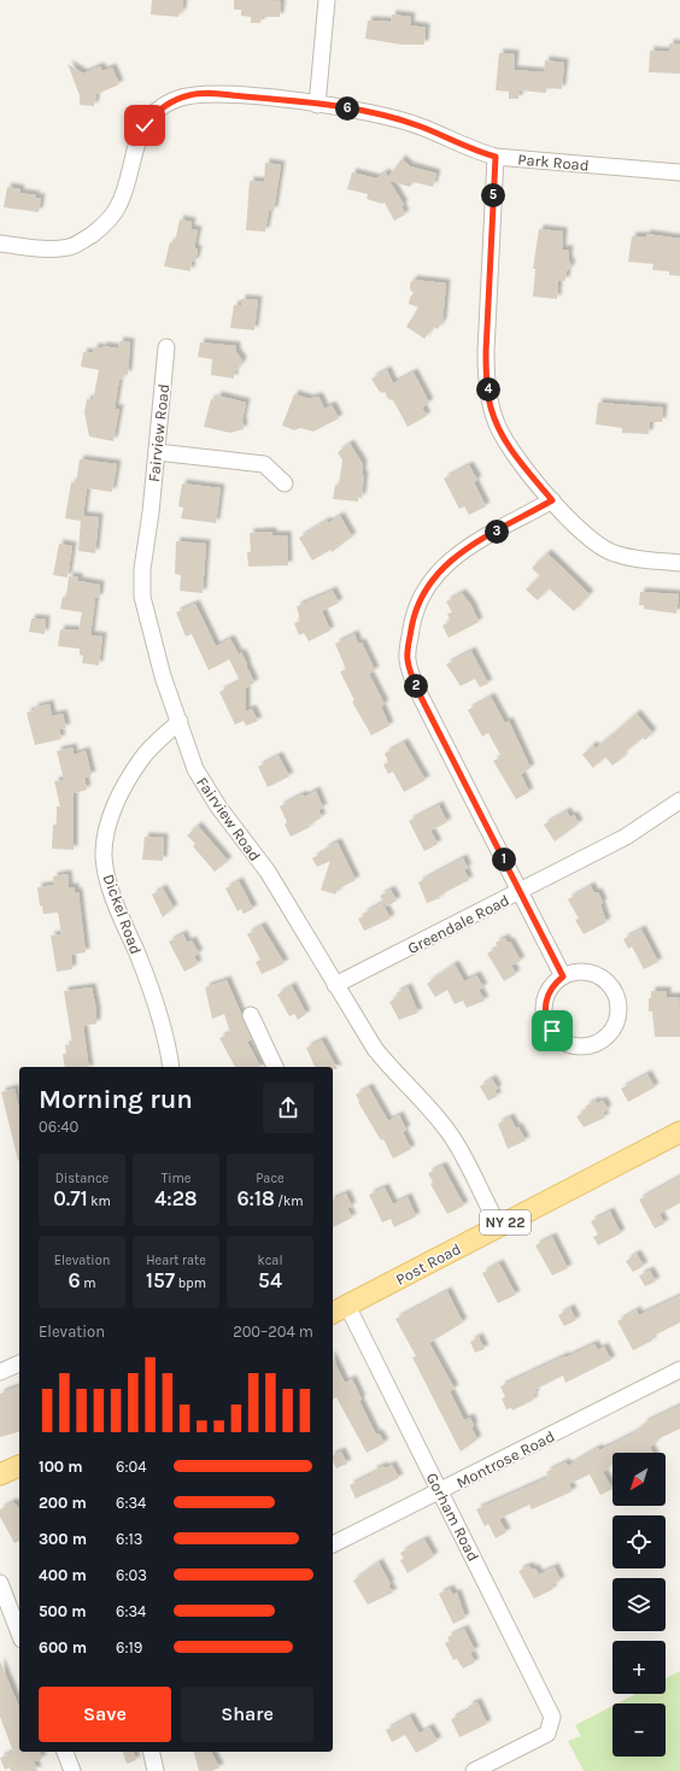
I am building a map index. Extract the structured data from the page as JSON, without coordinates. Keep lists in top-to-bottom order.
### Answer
{
  "streets": {
    "main road": ["NY 22", "Post Road"],
    "street": [
      "Park Road",
      "Fairview Road",
      "Dickel Road",
      "Greendale Road",
      "Montrose Road",
      "Gorham Road"
    ]
  },
  "crossings": [
    ["Fairview Road", "Dickel Road"],
    ["Fairview Road", "Greendale Road"],
    ["Fairview Road", "Post Road"],
    ["Post Road", "Gorham Road"],
    ["Montrose Road", "Gorham Road"]
  ],
  "north": "bottom left",
  "page": {
    "pins": [
      "6",
      "5",
      "4",
      "3",
      "2",
      "1"
    ],
    "heading": ["Morning run", "06:40"],
    "stats": [
      ["Distance", "0.71 km"],
      ["Time", "4:28"],
      ["Pace", "6:18 /km"],
      ["Elevation", "6 m"],
      ["Heart rate", "157 bpm"],
      ["kcal", "54"]
    ],
    "chart": ["Elevation", "200–204 m"],
    "list": [
      {
        "name": "100 m",
        "note": "6:04"
      },
      {
        "name": "200 m",
        "note": "6:34"
      },
      {
        "name": "300 m",
        "note": "6:13"
      },
      {
        "name": "400 m",
        "note": "6:03"
      },
      {
        "name": "500 m",
        "note": "6:34"
      },
      {
        "name": "600 m",
        "note": "6:19"
      }
    ],
    "map_buttons": ["+", "−"],
    "buttons": ["Save", "Share"]
  }
}
